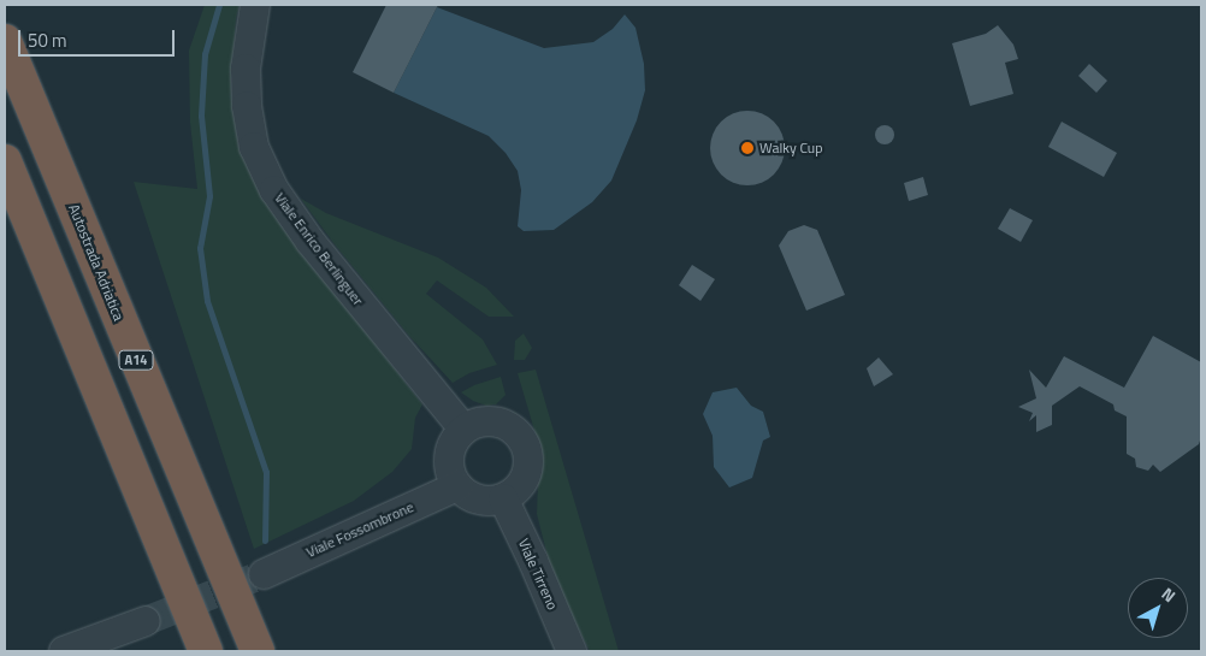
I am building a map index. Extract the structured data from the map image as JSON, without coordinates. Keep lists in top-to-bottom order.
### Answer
{
  "streets": {
    "highway": ["Autostrada Adriatica", "A14"],
    "street": ["Viale Enrico Berlinguer", "Viale Fossombrone", "Viale Tirreno"]
  },
  "crossings": [
    ["Viale Enrico Berlinguer", "Viale Fossombrone"],
    ["Viale Enrico Berlinguer", "Viale Tirreno"],
    ["Viale Fossombrone", "Viale Tirreno"]
  ],
  "places": ["Walky Cup"],
  "scale_bar": "50 m",
  "north": "top right"
}
